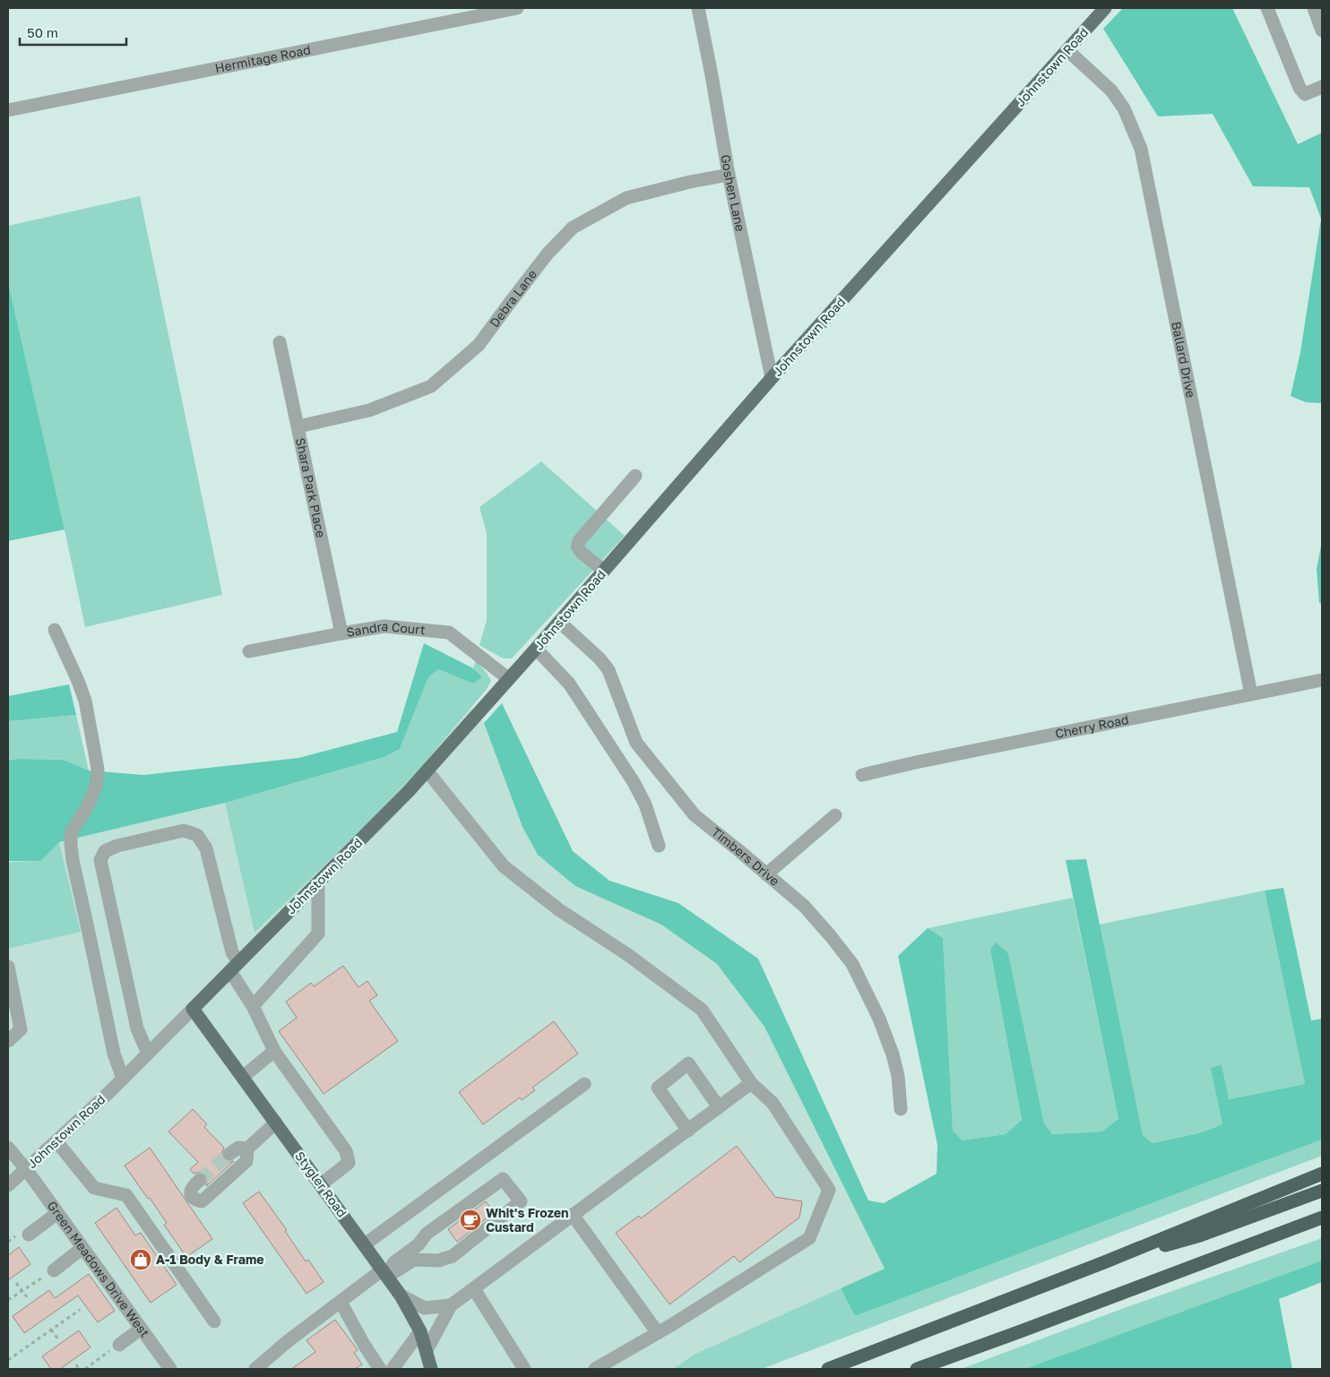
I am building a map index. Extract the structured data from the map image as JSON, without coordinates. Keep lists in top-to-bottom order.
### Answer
{
  "streets": {
    "main road": ["Johnstown Road", "Stygler Road"],
    "street": [
      "Hermitage Road",
      "Goshen Lane",
      "Debra Lane",
      "Ballard Drive",
      "Shara Park Place",
      "Sandra Court",
      "Cherry Road",
      "Timbers Drive",
      "Green Meadows Drive West"
    ]
  },
  "crossings": [
    ["Johnstown Road", "Goshen Lane"],
    ["Johnstown Road", "Ballard Drive"],
    ["Johnstown Road", "Sandra Court"],
    ["Johnstown Road", "Timbers Drive"],
    ["Johnstown Road", "Stygler Road"],
    ["Johnstown Road", "Green Meadows Drive West"],
    ["Goshen Lane", "Debra Lane"],
    ["Debra Lane", "Shara Park Place"],
    ["Ballard Drive", "Cherry Road"],
    ["Shara Park Place", "Sandra Court"]
  ],
  "places": {
    "cafe": ["Whit's Frozen Custard"],
    "shop": ["A-1 Body & Frame"]
  },
  "scale_bar": "50 m"
}
